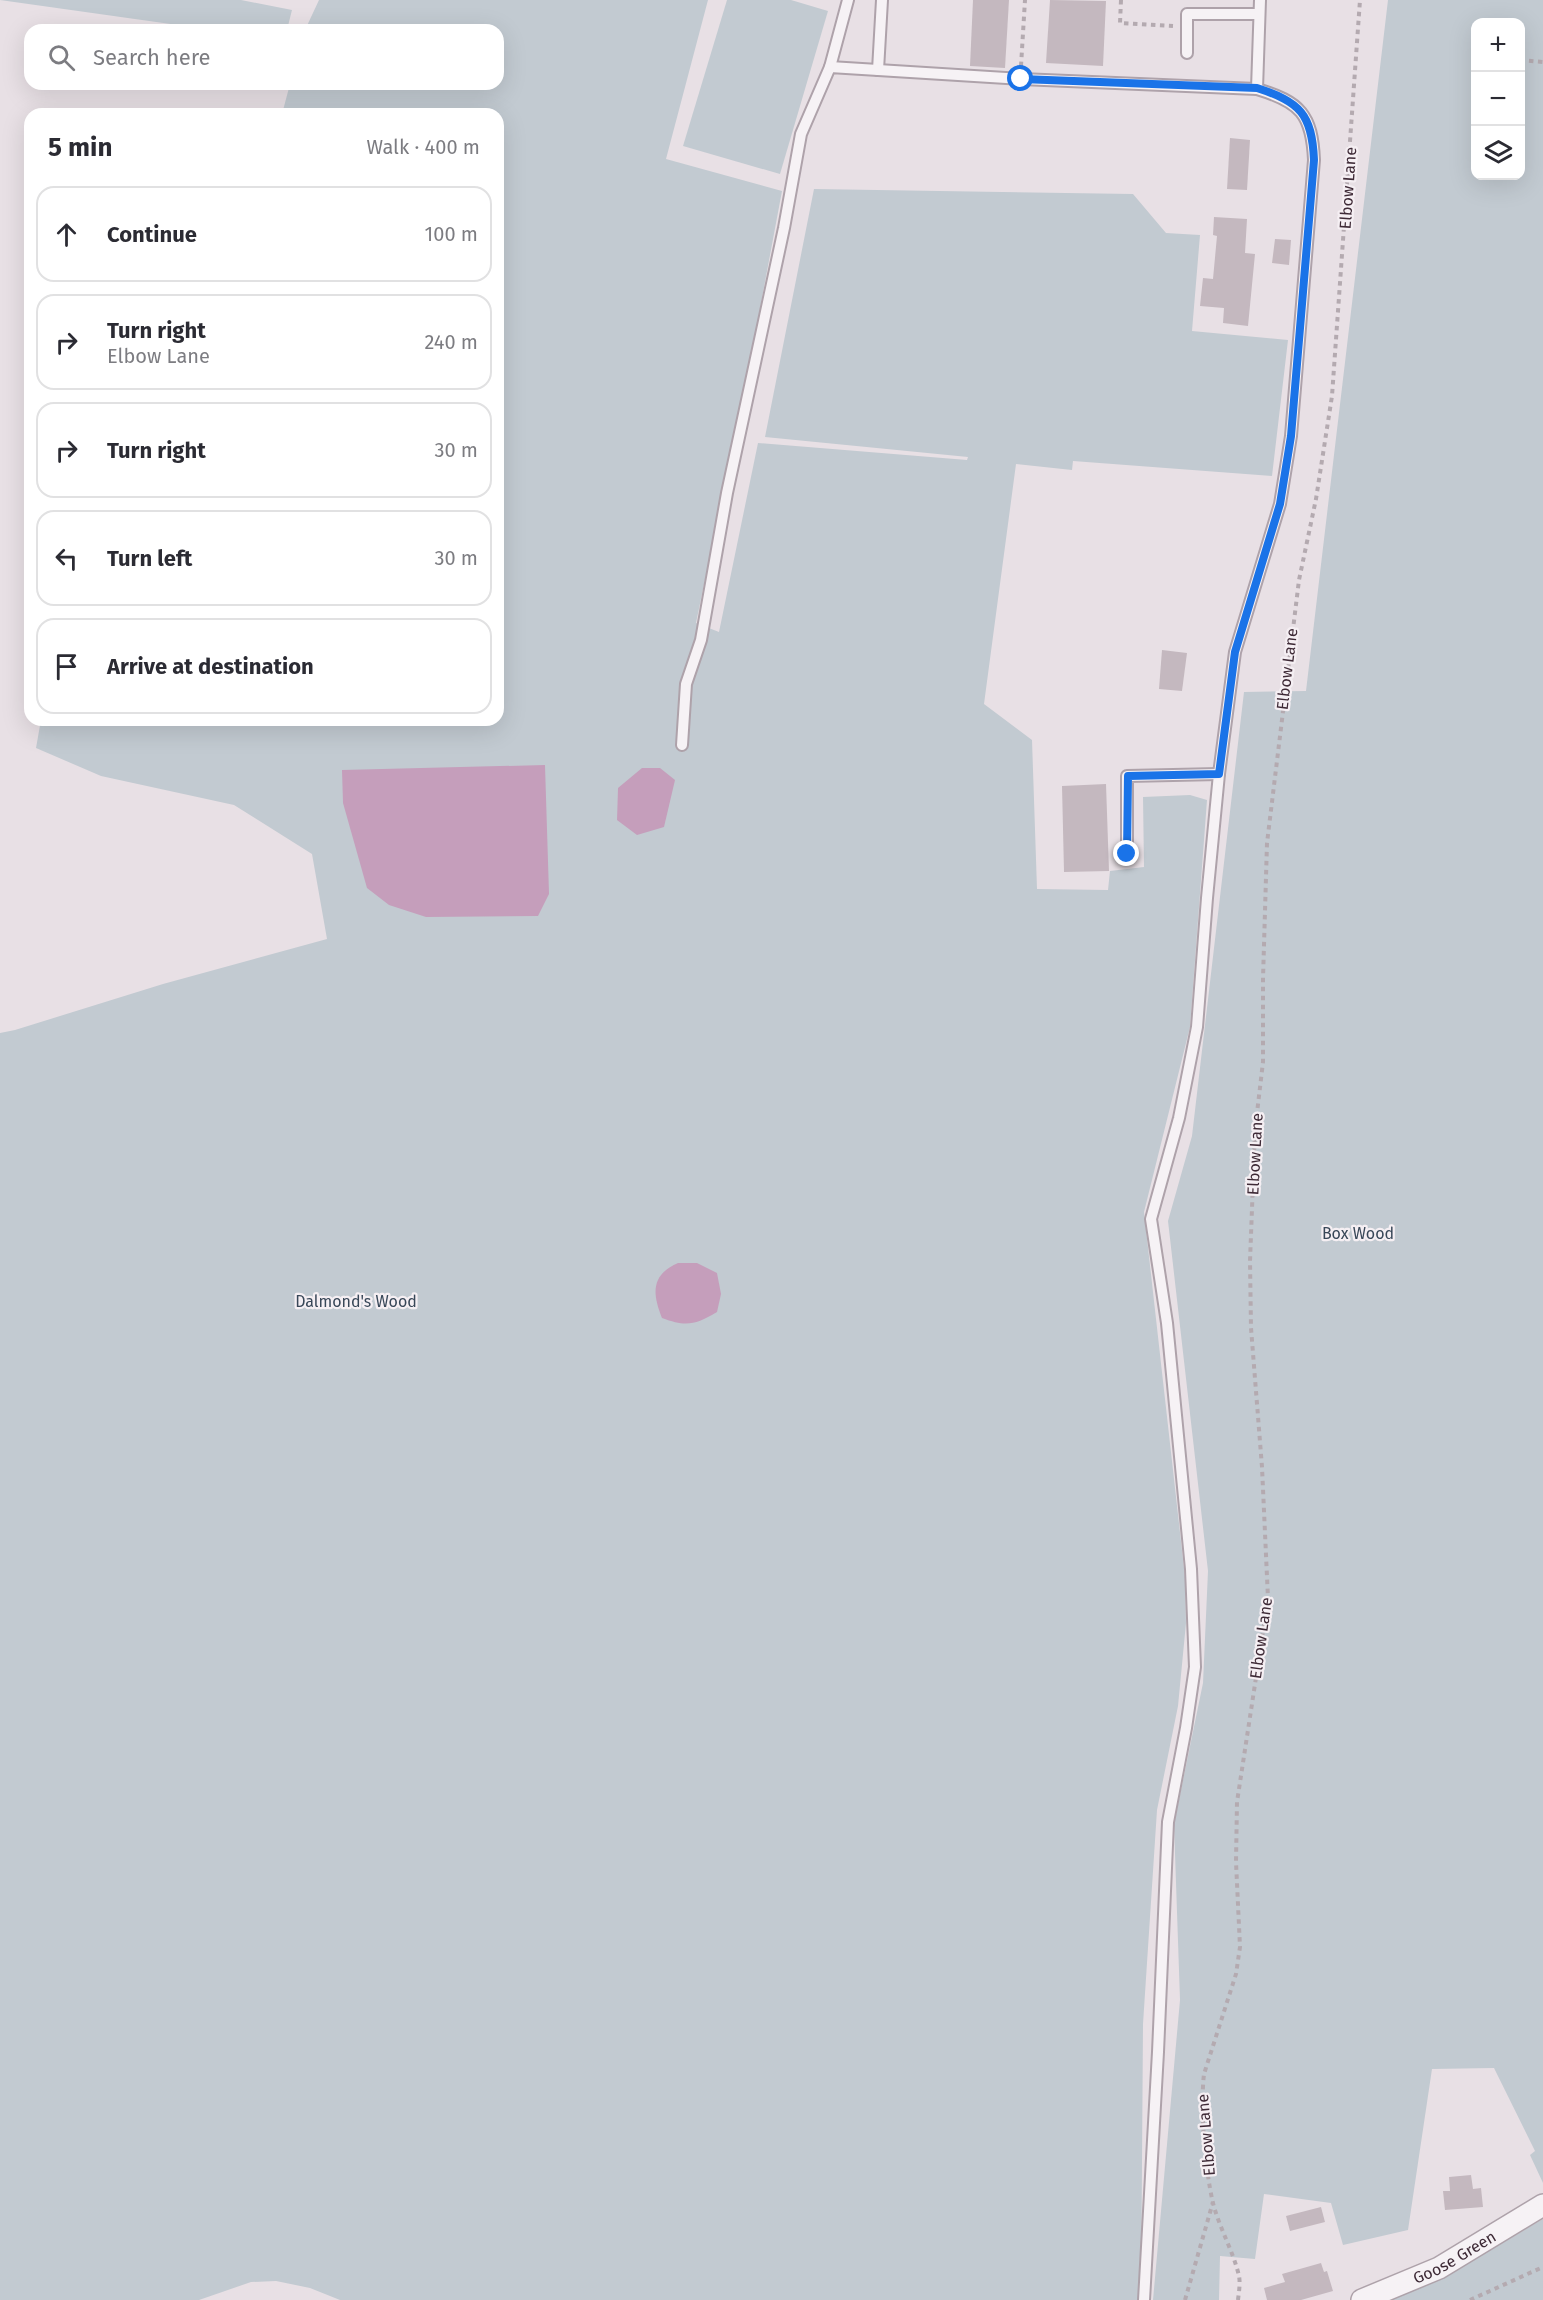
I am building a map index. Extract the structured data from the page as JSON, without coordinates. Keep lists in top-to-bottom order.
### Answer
{
  "streets": {
    "street": ["Goose Green"],
    "path": ["Elbow Lane"]
  },
  "parks": ["Box Wood", "Dalmond's Wood"],
  "page": {
    "map_buttons": ["+", "−"],
    "search": "Search here",
    "heading": ["5 min", "Walk · 400 m"],
    "list": [
      ["Continue", "100 m"],
      ["Turn right", "Elbow Lane", "240 m"],
      ["Turn right", "30 m"],
      ["Turn left", "30 m"],
      "Arrive at destination"
    ]
  }
}
